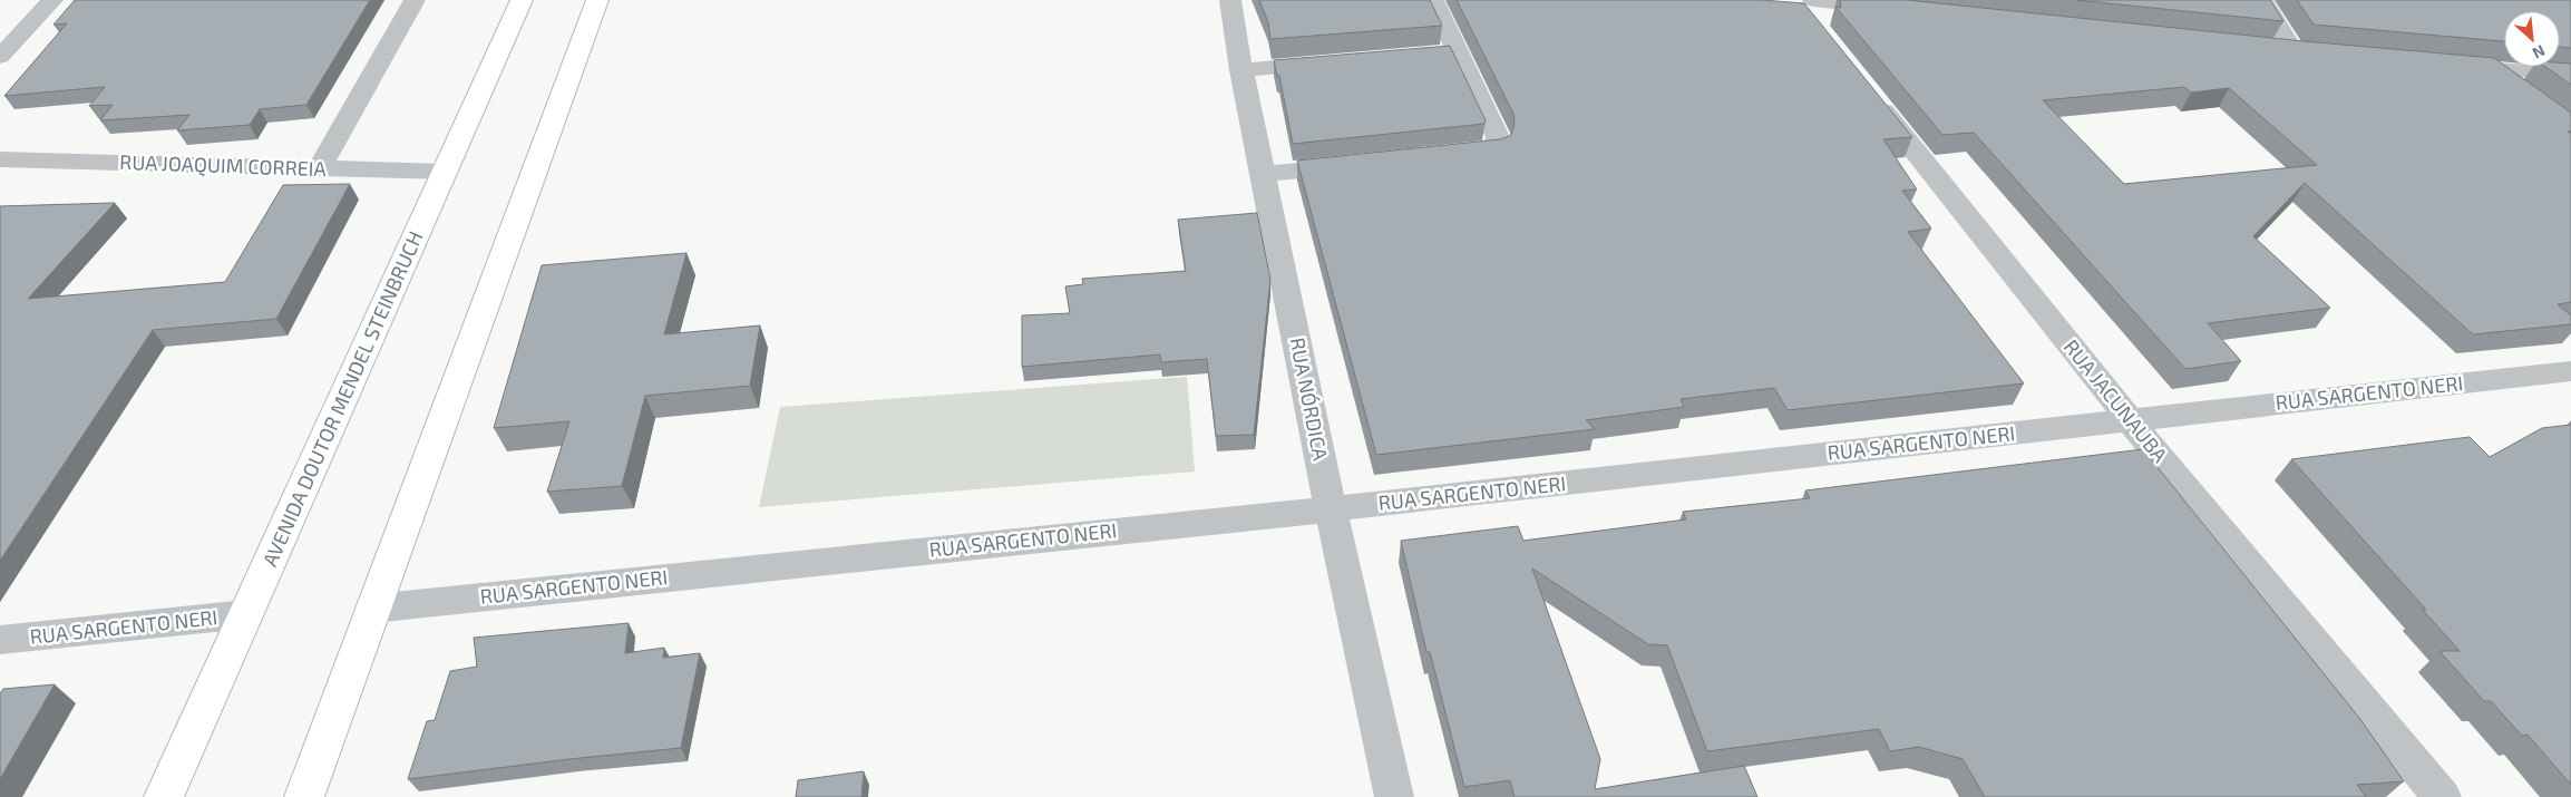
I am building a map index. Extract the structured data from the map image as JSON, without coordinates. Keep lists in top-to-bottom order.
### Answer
{
  "streets": {
    "highway": ["AVENIDA DOUTOR MENDEL STEINBRUCH"],
    "street": [
      "RUA JOAQUIM CORREIA",
      "RUA SARGENTO NERI",
      "RUA NÓRDICA",
      "RUA JACUNAUBA"
    ]
  },
  "crossings": [
    ["RUA JOAQUIM CORREIA", "AVENIDA DOUTOR MENDEL STEINBRUCH"],
    ["RUA SARGENTO NERI", "AVENIDA DOUTOR MENDEL STEINBRUCH"],
    ["RUA SARGENTO NERI", "RUA NÓRDICA"],
    ["RUA SARGENTO NERI", "RUA JACUNAUBA"]
  ],
  "north": "bottom right"
}
